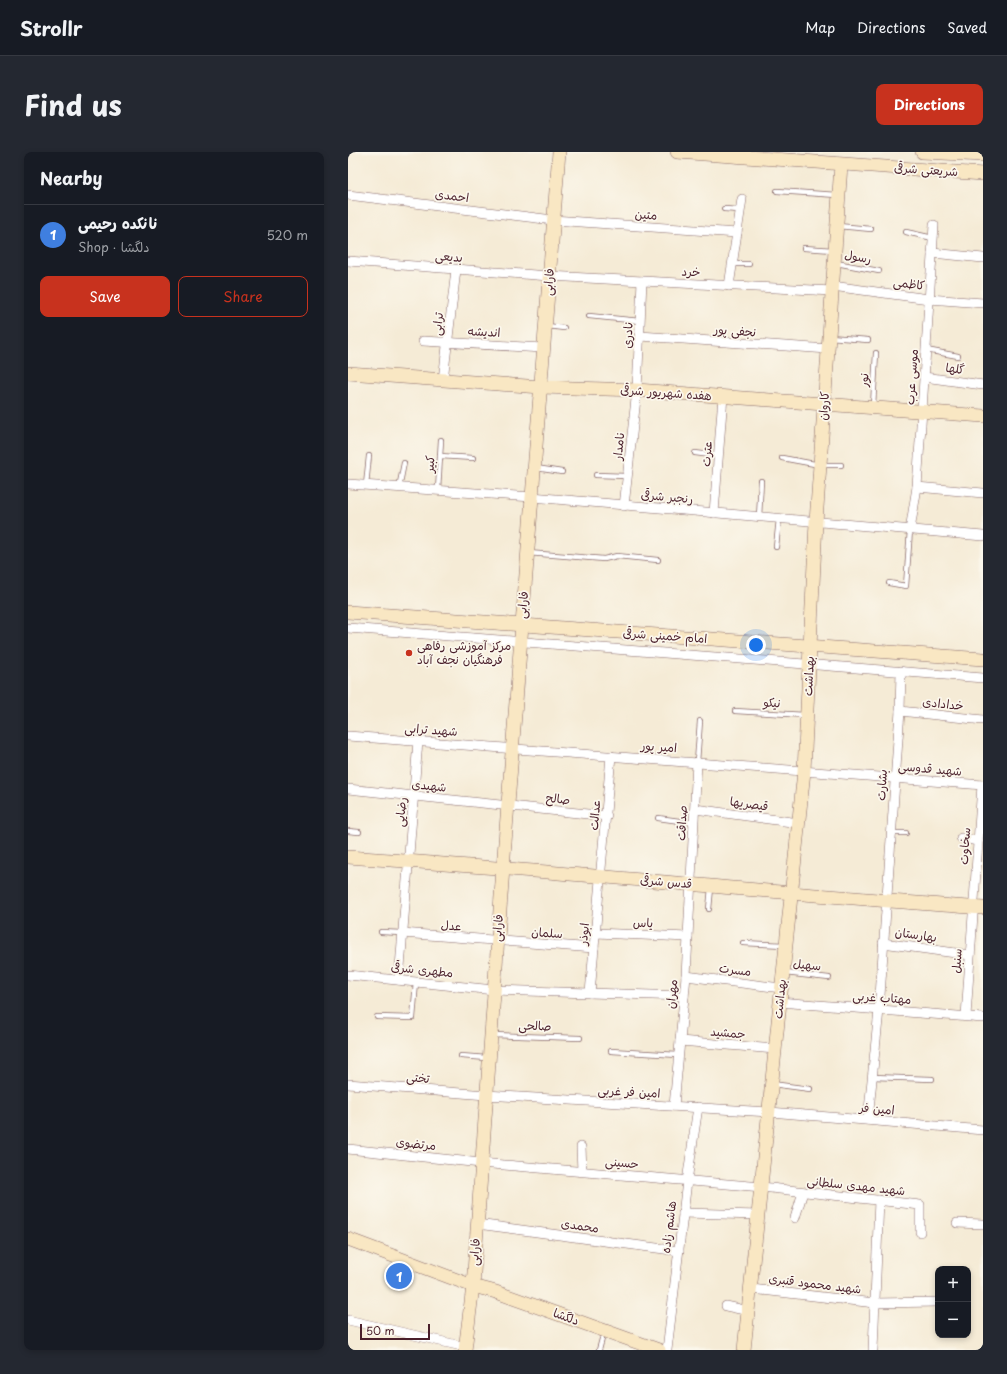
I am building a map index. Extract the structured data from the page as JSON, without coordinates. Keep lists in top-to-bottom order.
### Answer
{
  "streets": {
    "street": [
      "شریعتی شرقی",
      "احمدی",
      "متین",
      "بدیعی",
      "خرد",
      "فارابی",
      "کاظمی",
      "ترابی",
      "نجفی پور",
      "اندیشه",
      "نادری",
      "گلها",
      "موسی عرب",
      "هفده شهریور شرقی",
      "کاروان",
      "نامدار",
      "عترت",
      "رنجبر شرقی",
      "امام خمینی شرقی",
      "بهداشت",
      "خدادادی",
      "شهید ترابی",
      "امیر پور",
      "شهید قدوسی",
      "بشارت",
      "شهیدی",
      "صالح",
      "قیصریها",
      "رضایی",
      "عدالت",
      "صداقت",
      "سخاوت",
      "قدس شرقی",
      "یاس",
      "عدل",
      "سلمان",
      "ابوذر",
      "بهارستان",
      "سنبل",
      "مطهری شرقی",
      "مسرت",
      "مهران",
      "مهتاب غربی",
      "جمشید",
      "تختی",
      "امین فر غربی",
      "امین فر",
      "مرتضوی",
      "حسینی",
      "شهید مهدی سلطانی",
      "محمدی",
      "هاشم زاده",
      "شهید محمود قنبری",
      "دلگشا"
    ],
    "lane": [
      "رسول",
      "نور",
      "کبیر",
      "نیکو",
      "سهیل",
      "صالحی"
    ]
  },
  "crossings": [
    ["شریعتی شرقی", "کاروان"],
    ["احمدی", "متین"],
    ["احمدی", "فارابی"],
    ["متین", "فارابی"],
    ["بدیعی", "خرد"],
    ["بدیعی", "فارابی"],
    ["بدیعی", "ترابی"],
    ["رسول", "کاروان"],
    ["خرد", "فارابی"],
    ["خرد", "کاظمی"],
    ["خرد", "نادری"],
    ["خرد", "کاروان"],
    ["فارابی", "اندیشه"],
    ["فارابی", "هفده شهریور شرقی"],
    ["فارابی", "رنجبر شرقی"],
    ["فارابی", "امام خمینی شرقی"],
    ["فارابی", "شهید ترابی"],
    ["فارابی", "امیر پور"],
    ["فارابی", "شهیدی"],
    ["فارابی", "صالح"],
    ["فارابی", "قدس شرقی"],
    ["فارابی", "عدل"],
    ["فارابی", "سلمان"],
    ["فارابی", "مطهری شرقی"],
    ["فارابی", "صالحی"],
    ["فارابی", "تختی"],
    ["فارابی", "امین فر غربی"],
    ["فارابی", "مرتضوی"],
    ["فارابی", "حسینی"],
    ["فارابی", "محمدی"],
    ["فارابی", "دلگشا"],
    ["کاظمی", "موسی عرب"],
    ["کاظمی", "کاروان"],
    ["ترابی", "اندیشه"],
    ["ترابی", "هفده شهریور شرقی"],
    ["نجفی پور", "نادری"],
    ["نجفی پور", "کاروان"],
    ["نادری", "هفده شهریور شرقی"],
    ["نادری", "نامدار"],
    ["گلها", "موسی عرب"],
    ["موسی عرب", "هفده شهریور شرقی"],
    ["موسی عرب", "رنجبر شرقی"],
    ["نور", "هفده شهریور شرقی"],
    ["هفده شهریور شرقی", "کاروان"],
    ["هفده شهریور شرقی", "نامدار"],
    ["هفده شهریور شرقی", "عترت"],
    ["کاروان", "رنجبر شرقی"],
    ["کاروان", "امام خمینی شرقی"],
    ["کاروان", "بهداشت"],
    ["نامدار", "رنجبر شرقی"],
    ["عترت", "رنجبر شرقی"],
    ["کبیر", "رنجبر شرقی"],
    ["امام خمینی شرقی", "بهداشت"],
    ["بهداشت", "نیکو"],
    ["بهداشت", "امیر پور"],
    ["بهداشت", "شهید قدوسی"],
    ["بهداشت", "قیصریها"],
    ["بهداشت", "قدس شرقی"],
    ["بهداشت", "سهیل"],
    ["بهداشت", "مسرت"],
    ["بهداشت", "مهتاب غربی"],
    ["بهداشت", "جمشید"],
    ["بهداشت", "امین فر غربی"],
    ["بهداشت", "امین فر"],
    ["بهداشت", "حسینی"],
    ["بهداشت", "شهید مهدی سلطانی"],
    ["بهداشت", "شهید محمود قنبری"],
    ["خدادادی", "بشارت"],
    ["شهید ترابی", "امیر پور"],
    ["شهید ترابی", "رضایی"],
    ["امیر پور", "شهید قدوسی"],
    ["امیر پور", "عدالت"],
    ["امیر پور", "صداقت"],
    ["شهید قدوسی", "بشارت"],
    ["شهید قدوسی", "سخاوت"],
    ["بشارت", "قدس شرقی"],
    ["بشارت", "بهارستان"],
    ["شهیدی", "صالح"],
    ["شهیدی", "رضایی"],
    ["صالح", "عدالت"],
    ["قیصریها", "صداقت"],
    ["رضایی", "قدس شرقی"],
    ["عدالت", "قدس شرقی"],
    ["عدالت", "ابوذر"],
    ["صداقت", "قدس شرقی"],
    ["صداقت", "مهران"],
    ["سخاوت", "قدس شرقی"],
    ["سخاوت", "سنبل"],
    ["قدس شرقی", "ابوذر"],
    ["قدس شرقی", "بهارستان"],
    ["قدس شرقی", "سنبل"],
    ["قدس شرقی", "مهران"],
    ["یاس", "ابوذر"],
    ["یاس", "مهران"],
    ["عدل", "سلمان"],
    ["سلمان", "ابوذر"],
    ["بهارستان", "سنبل"],
    ["بهارستان", "مهتاب غربی"],
    ["بهارستان", "امین فر"],
    ["سنبل", "مهتاب غربی"],
    ["مسرت", "مهران"],
    ["مهران", "جمشید"],
    ["مهران", "امین فر غربی"],
    ["تختی", "امین فر غربی"],
    ["امین فر غربی", "امین فر"],
    ["امین فر غربی", "هاشم زاده"],
    ["مرتضوی", "حسینی"],
    ["حسینی", "شهید مهدی سلطانی"],
    ["حسینی", "هاشم زاده"],
    ["محمدی", "هاشم زاده"]
  ],
  "places": ["مرکز آموزشی رفاهی فرهنگیان نجف آباد"],
  "scale_bar": "50 m",
  "page": {
    "header": "Strollr",
    "nav": ["Map", "Directions", "Saved"],
    "title": "Find us",
    "buttons": [
      "Directions",
      ["Save", "Share"]
    ],
    "heading": "Nearby",
    "list": [
      {
        "mark": "1",
        "name": "نانکده رحیمی",
        "note": "Shop · دلگشا",
        "value": "520 m"
      }
    ],
    "pins": "1",
    "map_buttons": ["+", "−"],
    "scale": "50 m"
  }
}
